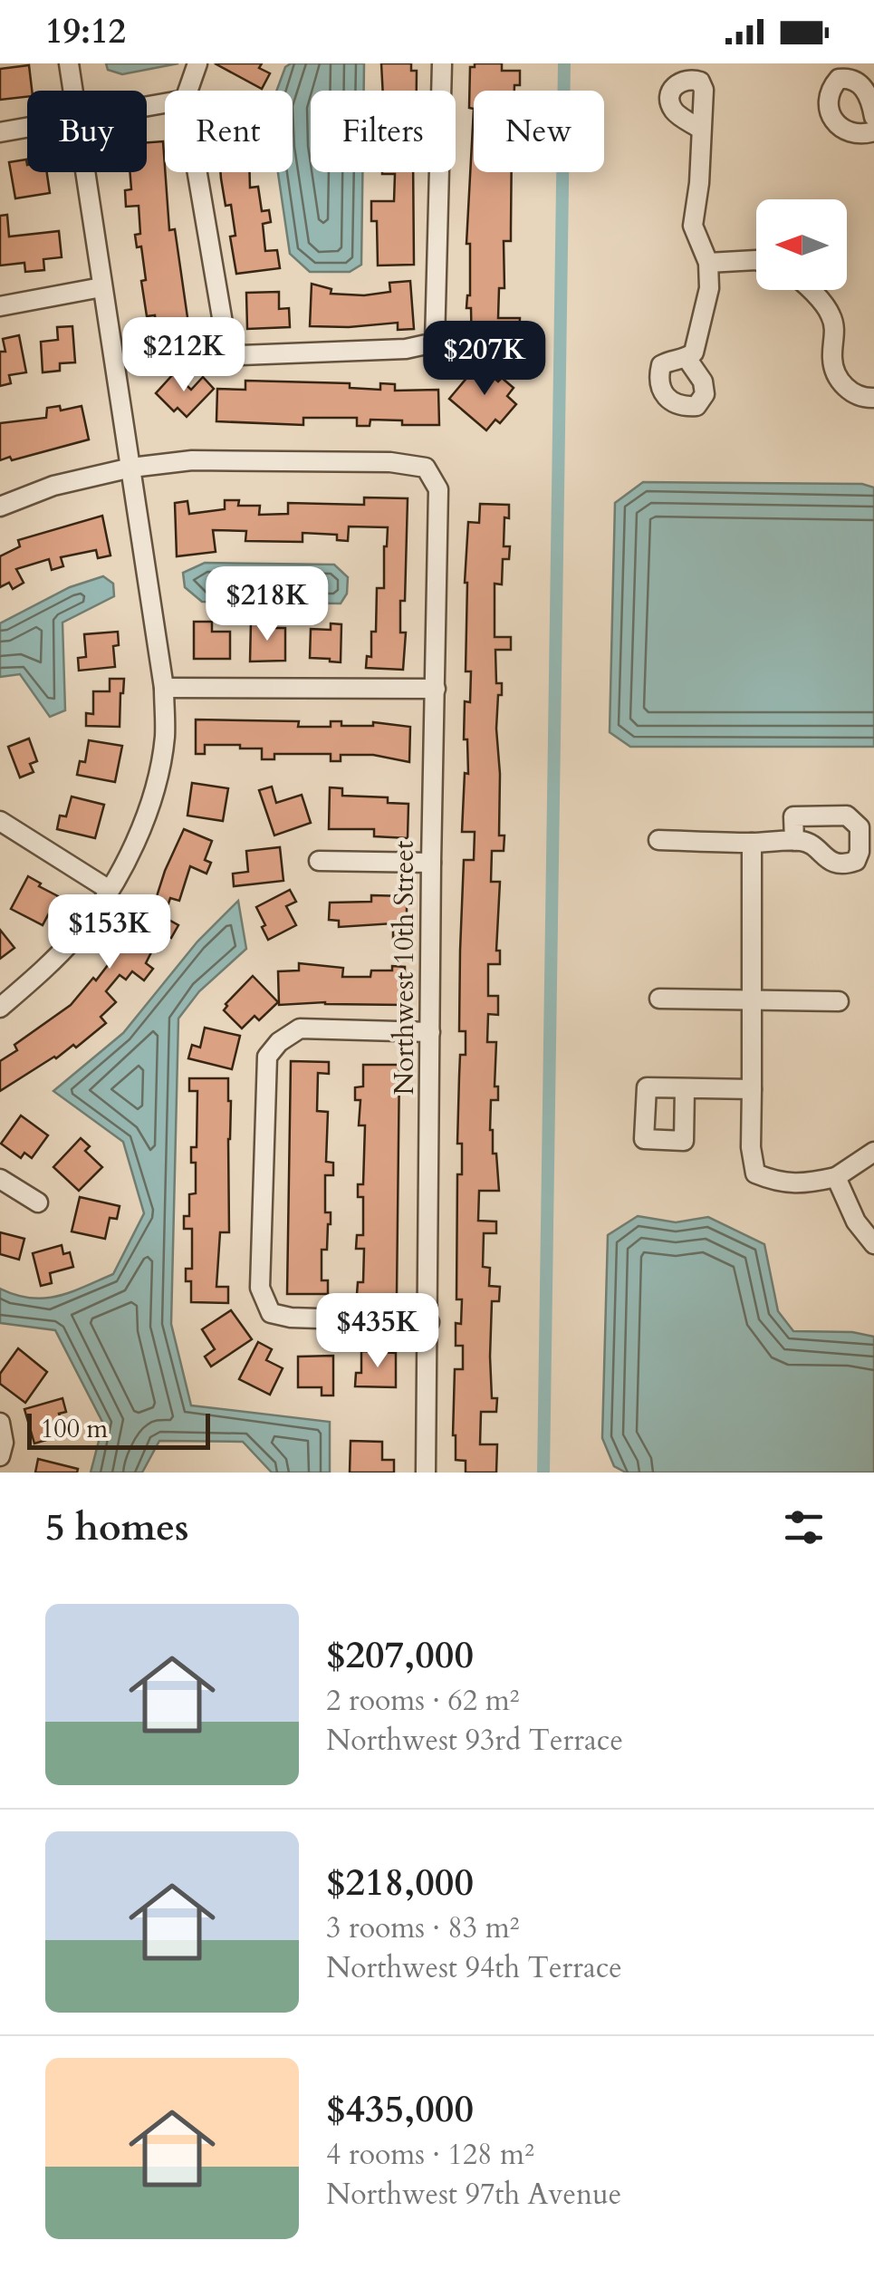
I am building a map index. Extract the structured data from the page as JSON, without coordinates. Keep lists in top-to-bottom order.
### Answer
{
  "streets": {
    "street": ["Northwest 10th Street"]
  },
  "scale_bar": "100 m",
  "north": "left",
  "page": {
    "status": "19:12",
    "chip": [
      "Buy",
      "Rent",
      "Filters",
      "New"
    ],
    "price": [
      "$212K",
      "$207K",
      "$218K",
      "$153K",
      "$435K"
    ],
    "scale": "100 m",
    "heading": "5 homes",
    "list": [
      {
        "name": "$207,000",
        "note": "2 rooms · 62 m² · Northwest 93rd Terrace"
      },
      {
        "name": "$218,000",
        "note": "3 rooms · 83 m² · Northwest 94th Terrace"
      },
      {
        "name": "$435,000",
        "note": "4 rooms · 128 m² · Northwest 97th Avenue"
      }
    ]
  }
}
